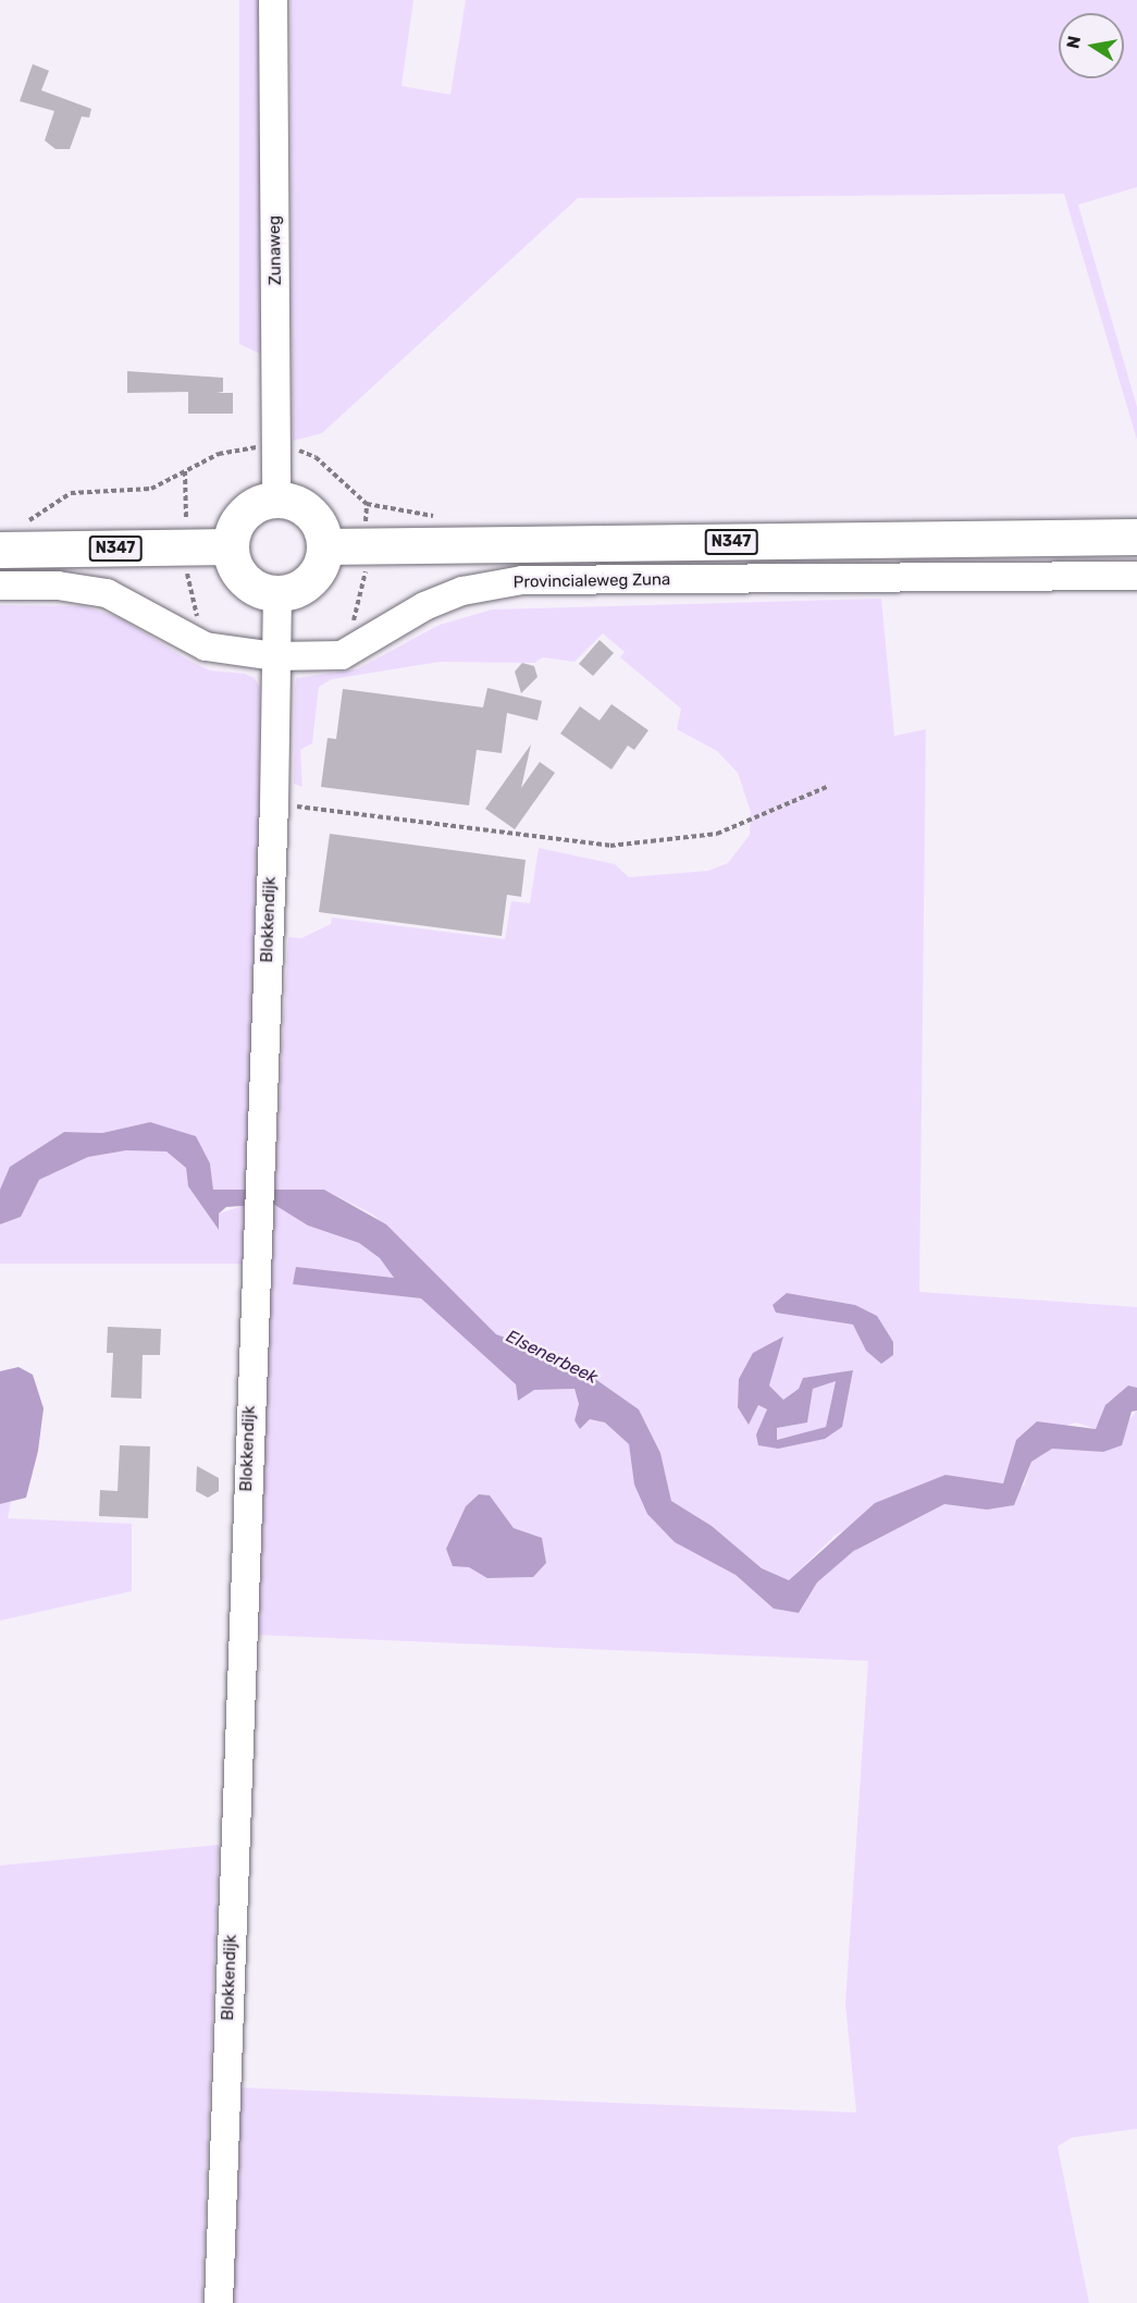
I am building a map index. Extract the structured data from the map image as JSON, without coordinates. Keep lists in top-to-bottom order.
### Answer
{
  "streets": {
    "main road": ["N347"],
    "street": ["Zunaweg", "Provincialeweg Zuna", "Blokkendijk"]
  },
  "crossings": [
    ["Zunaweg", "N347"],
    ["Zunaweg", "Blokkendijk"],
    ["N347", "Blokkendijk"],
    ["Provincialeweg Zuna", "Blokkendijk"]
  ],
  "water": ["Elsenerbeek"],
  "north": "left"
}
